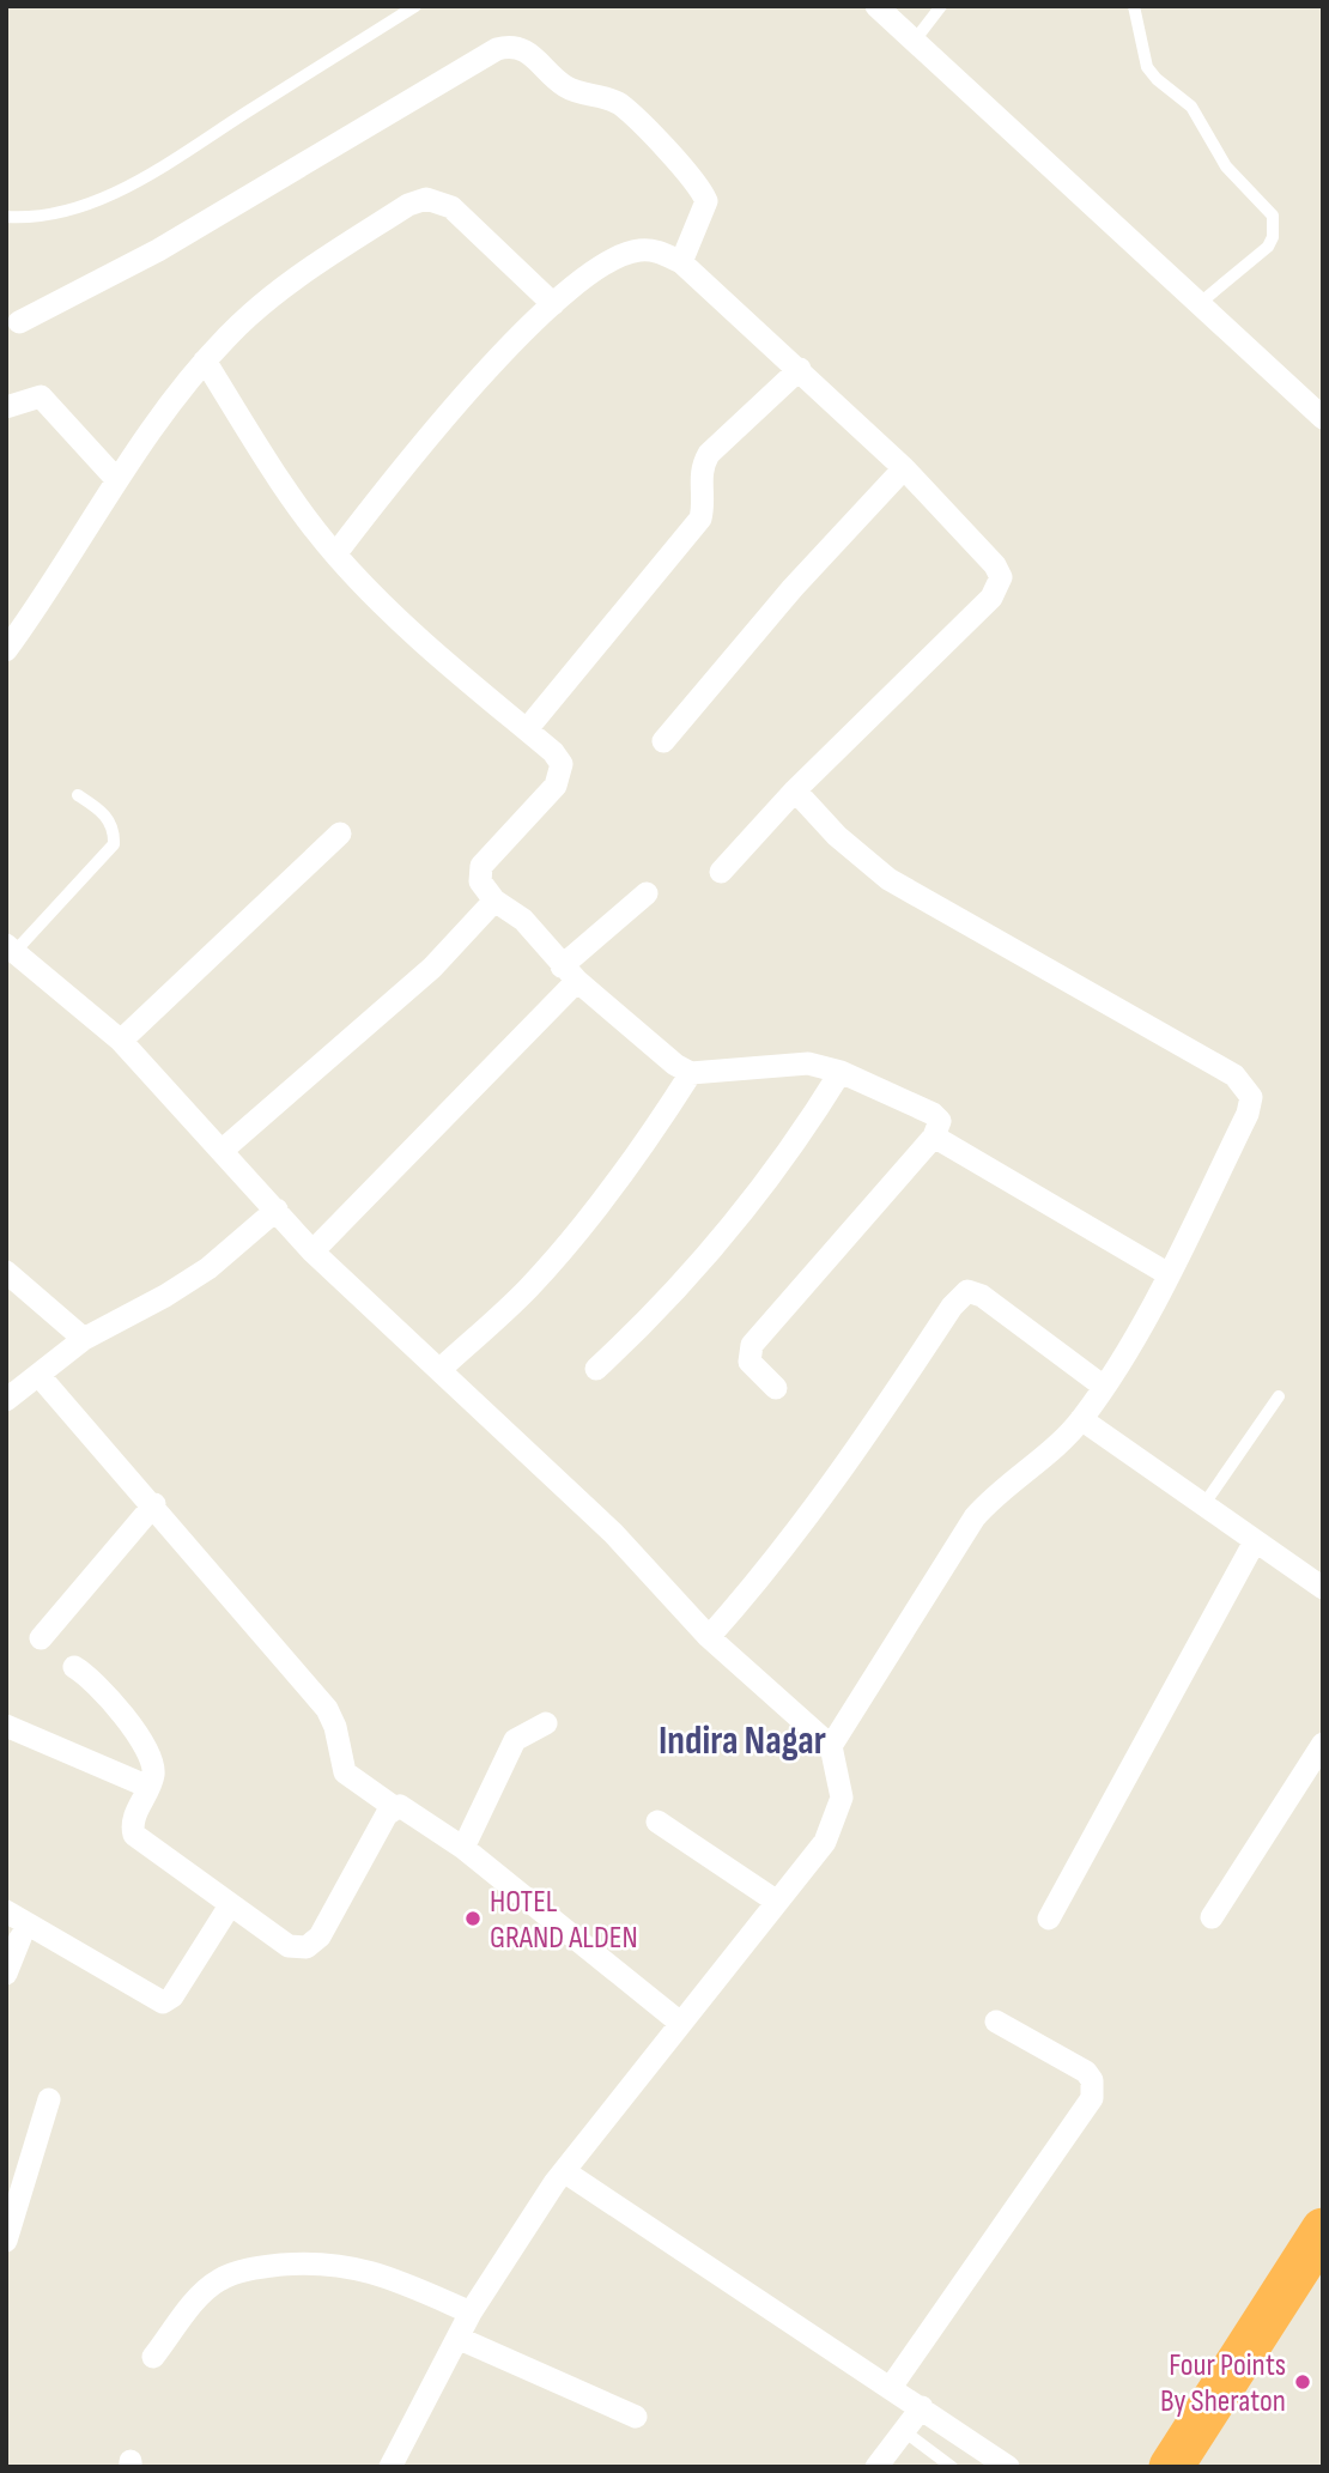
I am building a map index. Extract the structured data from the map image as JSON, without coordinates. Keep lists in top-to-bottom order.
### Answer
{
  "districts": ["Indira Nagar"],
  "places": ["HOTEL GRAND ALDEN", "Four Points By Sheraton"]
}
